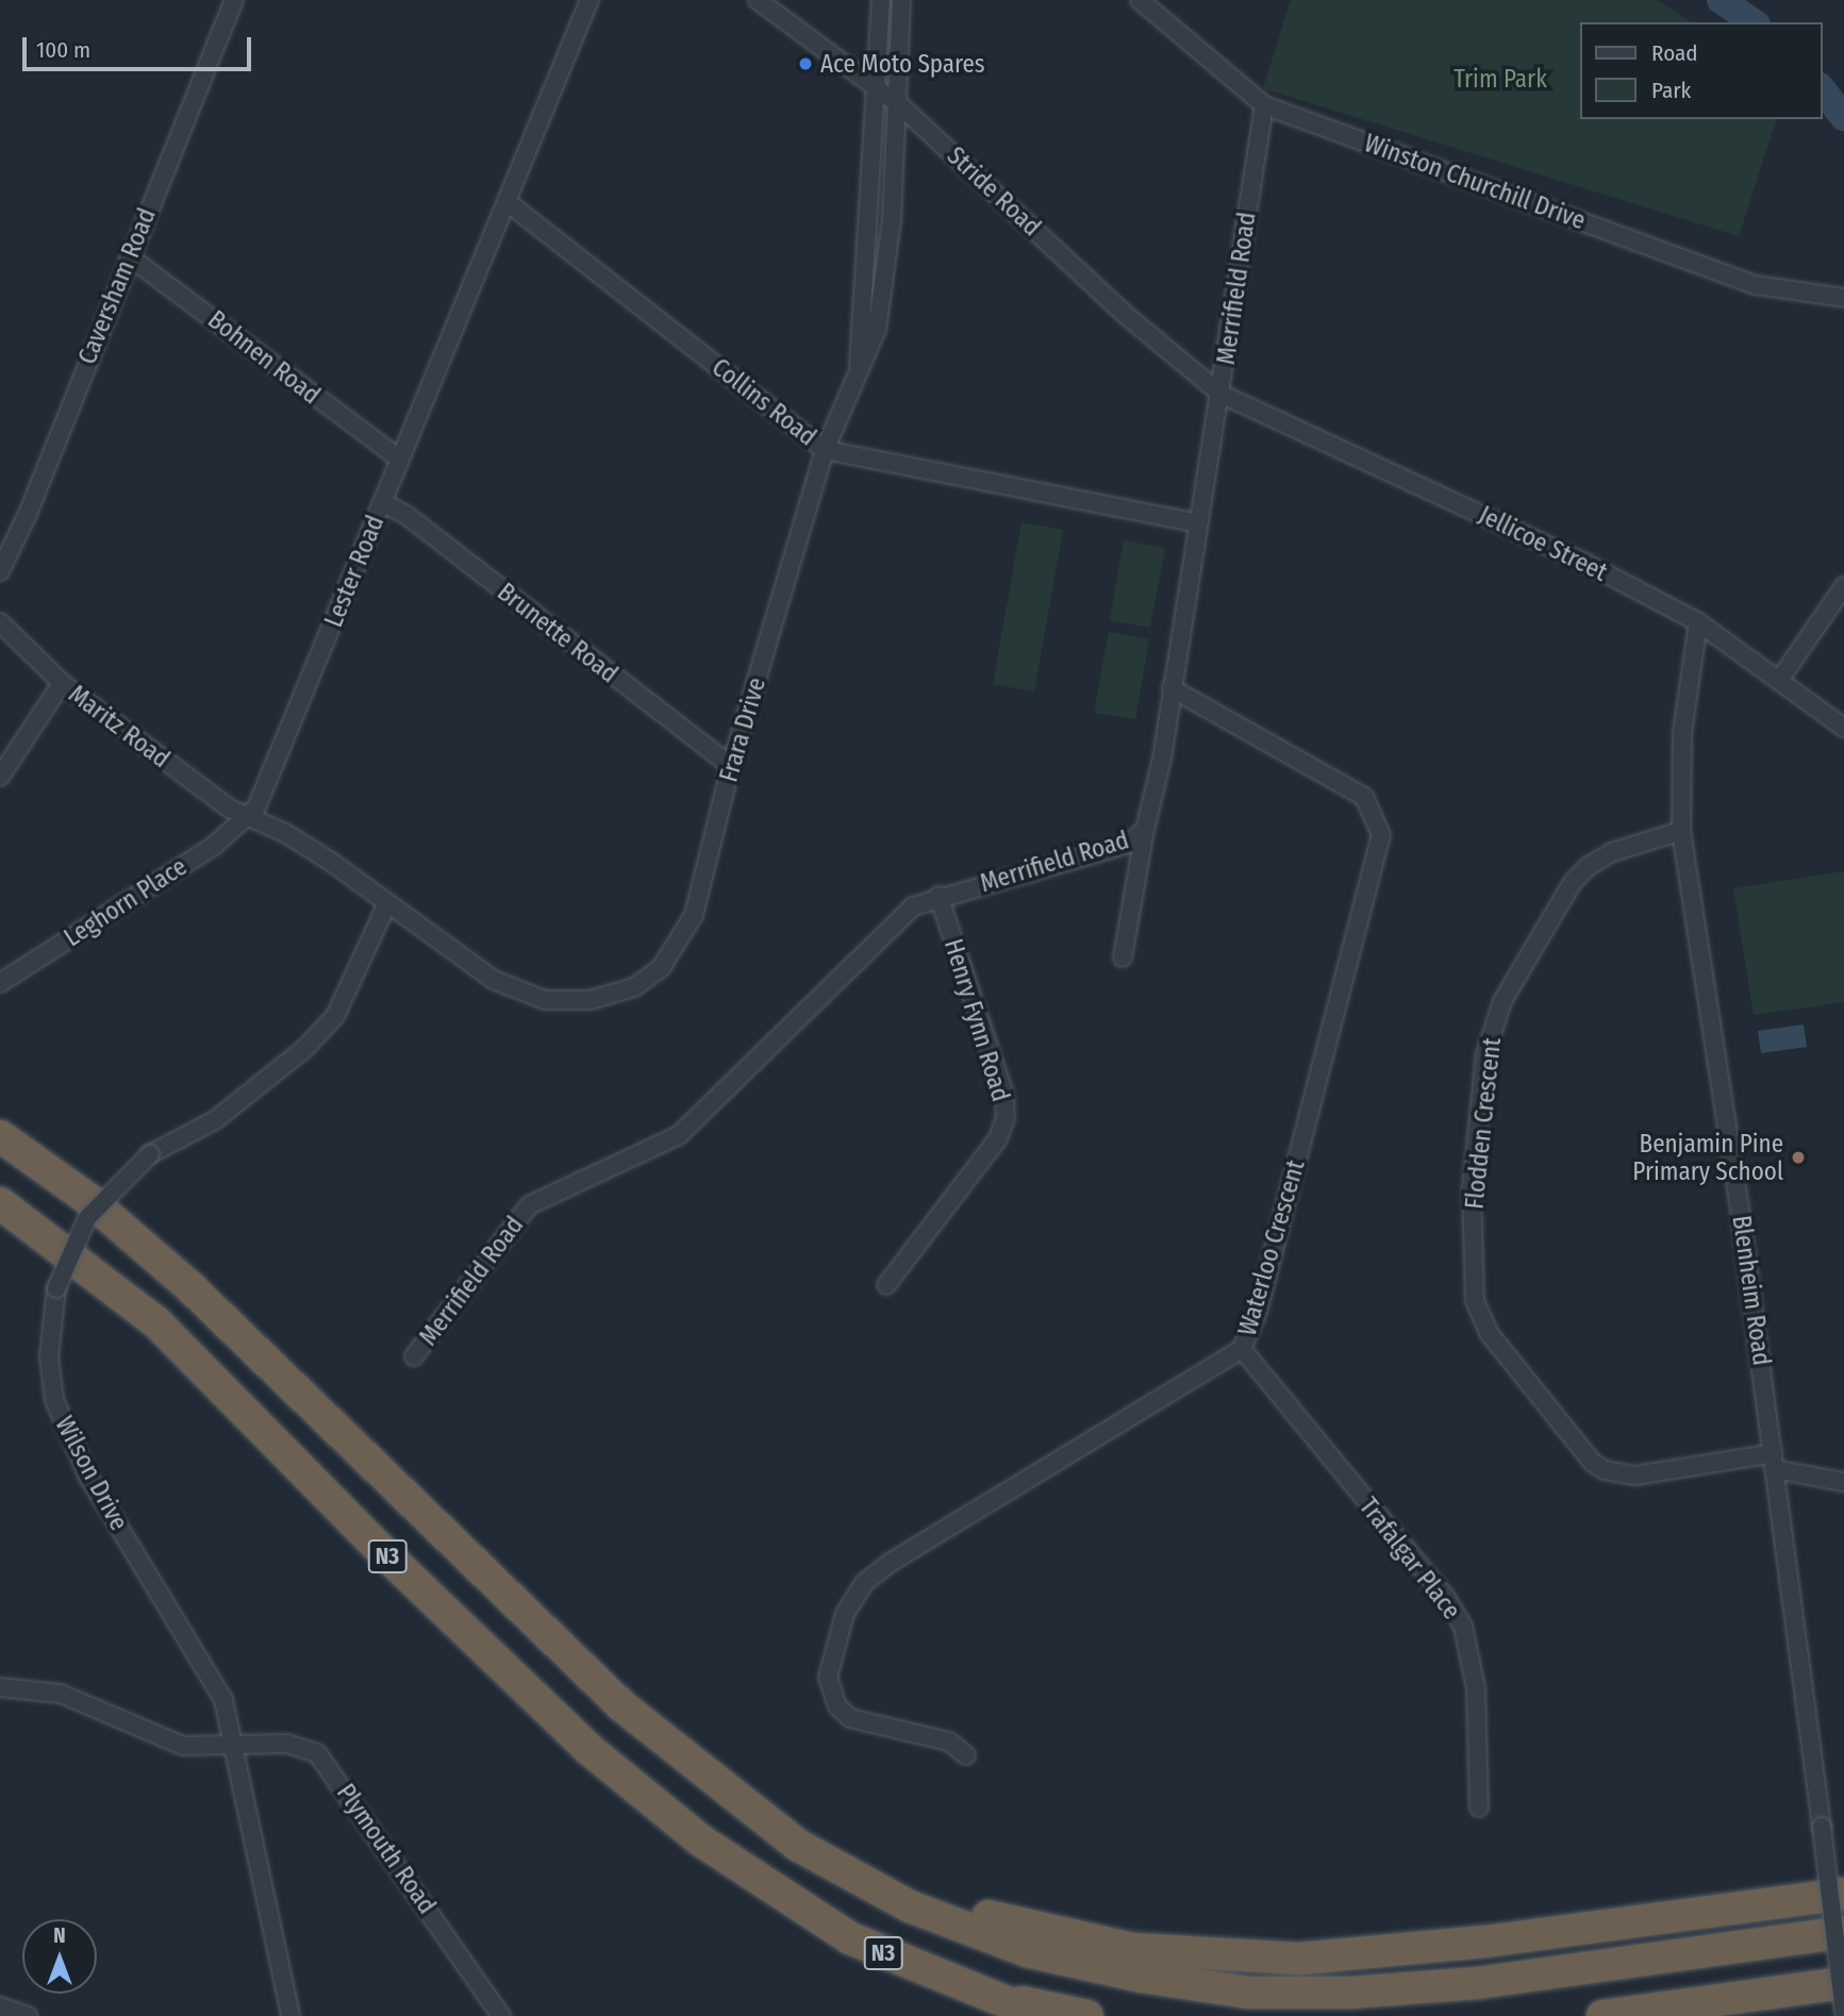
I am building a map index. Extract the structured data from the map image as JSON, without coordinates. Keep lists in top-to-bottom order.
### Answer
{
  "streets": {
    "highway": ["N3"],
    "street": [
      "Winston Churchill Drive",
      "Stride Road",
      "Caversham Road",
      "Merrifield Road",
      "Bohnen Road",
      "Collins Road",
      "Jellicoe Street",
      "Lester Road",
      "Brunette Road",
      "Maritz Road",
      "Frara Drive",
      "Leghorn Place",
      "Henry Fynn Road",
      "Flodden Crescent",
      "Waterloo Crescent",
      "Blenheim Road",
      "Wilson Drive",
      "Trafalgar Place",
      "Plymouth Road"
    ]
  },
  "crossings": [
    ["Winston Churchill Drive", "Merrifield Road"],
    ["Stride Road", "Merrifield Road"],
    ["Stride Road", "Jellicoe Street"],
    ["Stride Road", "Frara Drive"],
    ["Caversham Road", "Bohnen Road"],
    ["Merrifield Road", "Collins Road"],
    ["Merrifield Road", "Jellicoe Street"],
    ["Merrifield Road", "Henry Fynn Road"],
    ["Merrifield Road", "Waterloo Crescent"],
    ["Bohnen Road", "Lester Road"],
    ["Collins Road", "Lester Road"],
    ["Collins Road", "Frara Drive"],
    ["Jellicoe Street", "Blenheim Road"],
    ["Lester Road", "Brunette Road"],
    ["Lester Road", "Maritz Road"],
    ["Lester Road", "Leghorn Place"],
    ["Brunette Road", "Frara Drive"],
    ["Maritz Road", "Leghorn Place"],
    ["Frara Drive", "Wilson Drive"],
    ["Flodden Crescent", "Blenheim Road"],
    ["Waterloo Crescent", "Trafalgar Place"],
    ["Wilson Drive", "Plymouth Road"]
  ],
  "parks": ["Trim Park"],
  "places": ["Ace Moto Spares", "Benjamin Pine Primary School"],
  "legend": ["Road", "Park"],
  "scale_bar": "100 m",
  "north": "top"
}
